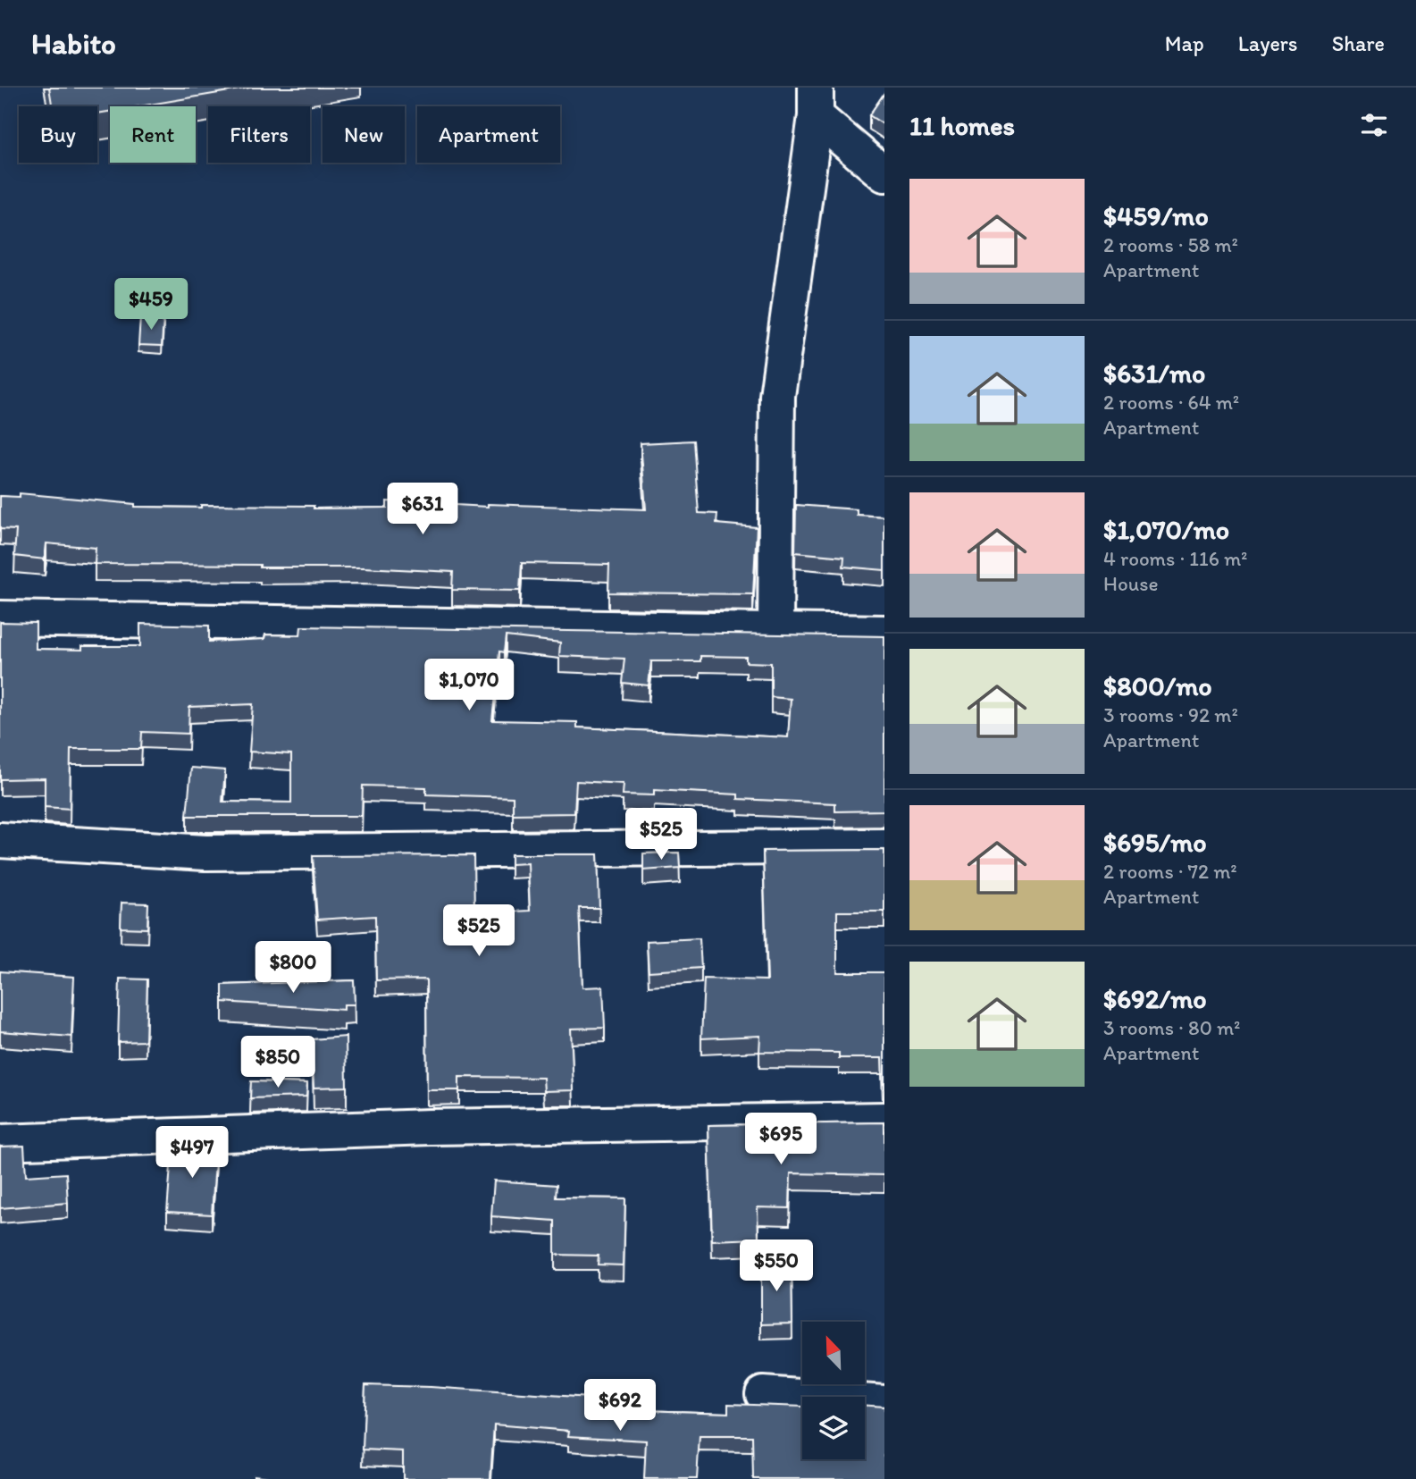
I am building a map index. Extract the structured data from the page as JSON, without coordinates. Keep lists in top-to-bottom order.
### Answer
{
  "north": "top left",
  "page": {
    "header": "Habito",
    "nav": ["Map", "Layers", "Share"],
    "heading": "11 homes",
    "chip": [
      "Buy",
      "Rent",
      "Filters",
      "New",
      "Apartment"
    ],
    "list": [
      {
        "name": "$459/mo",
        "note": "2 rooms · 58 m² · Apartment"
      },
      {
        "name": "$631/mo",
        "note": "2 rooms · 64 m² · Apartment"
      },
      {
        "name": "$1,070/mo",
        "note": "4 rooms · 116 m² · House"
      },
      {
        "name": "$800/mo",
        "note": "3 rooms · 92 m² · Apartment"
      },
      {
        "name": "$695/mo",
        "note": "2 rooms · 72 m² · Apartment"
      },
      {
        "name": "$692/mo",
        "note": "3 rooms · 80 m² · Apartment"
      }
    ],
    "price": [
      "$459",
      "$631",
      "$1,070",
      "$525",
      "$525",
      "$800",
      "$850",
      "$695",
      "$497",
      "$550",
      "$692"
    ]
  }
}
